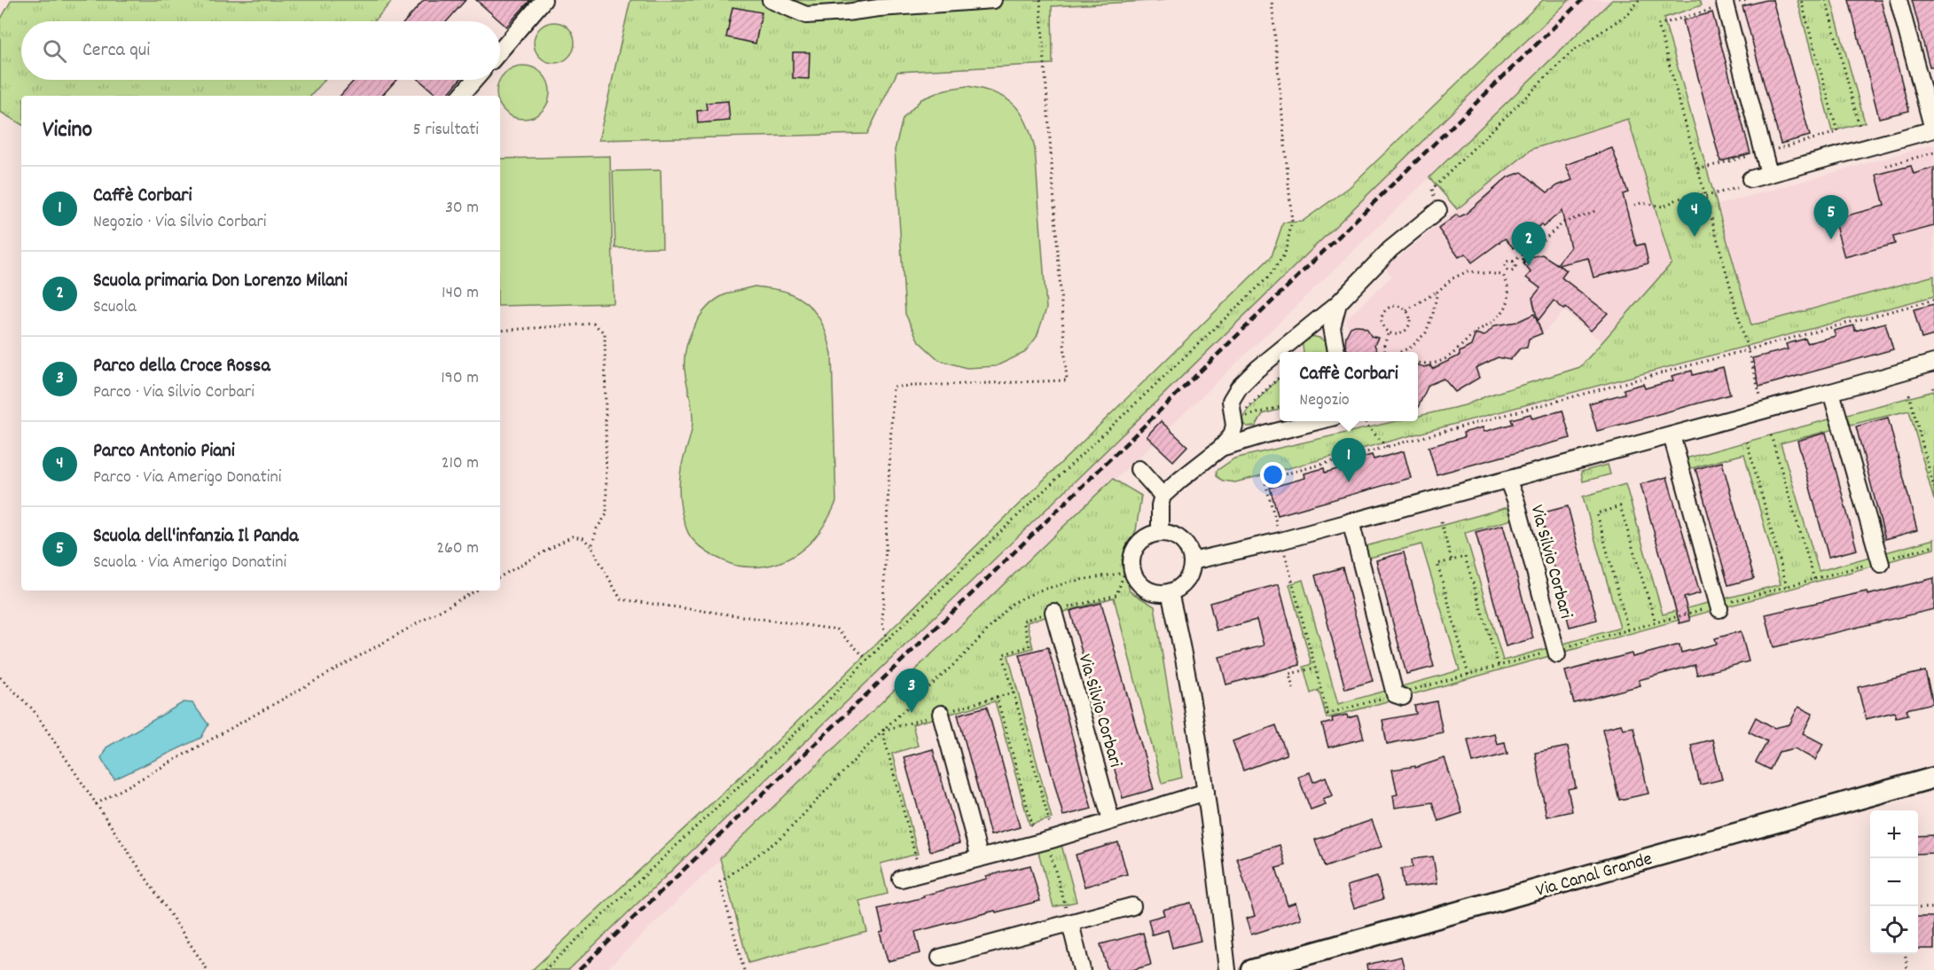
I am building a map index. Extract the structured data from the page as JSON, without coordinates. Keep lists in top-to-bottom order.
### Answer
{
  "streets": {
    "main road": ["Via Canal Grande"],
    "street": ["Via Silvio Corbari"]
  },
  "page": {
    "search": "Cerca qui",
    "heading": ["Vicino", "5 risultati"],
    "list": [
      {
        "mark": "1",
        "name": "Caffè Corbari",
        "note": "Negozio · Via Silvio Corbari",
        "value": "30 m"
      },
      {
        "mark": "2",
        "name": "Scuola primaria Don Lorenzo Milani",
        "note": "Scuola",
        "value": "140 m"
      },
      {
        "mark": "3",
        "name": "Parco della Croce Rossa",
        "note": "Parco · Via Silvio Corbari",
        "value": "190 m"
      },
      {
        "mark": "4",
        "name": "Parco Antonio Piani",
        "note": "Parco · Via Amerigo Donatini",
        "value": "210 m"
      },
      {
        "mark": "5",
        "name": "Scuola dell'infanzia Il Panda",
        "note": "Scuola · Via Amerigo Donatini",
        "value": "260 m"
      }
    ],
    "pins": [
      "4",
      "5",
      "2",
      "1",
      "3"
    ],
    "popup": ["Caffè Corbari", "Negozio"],
    "map_buttons": ["+", "−"]
  }
}
